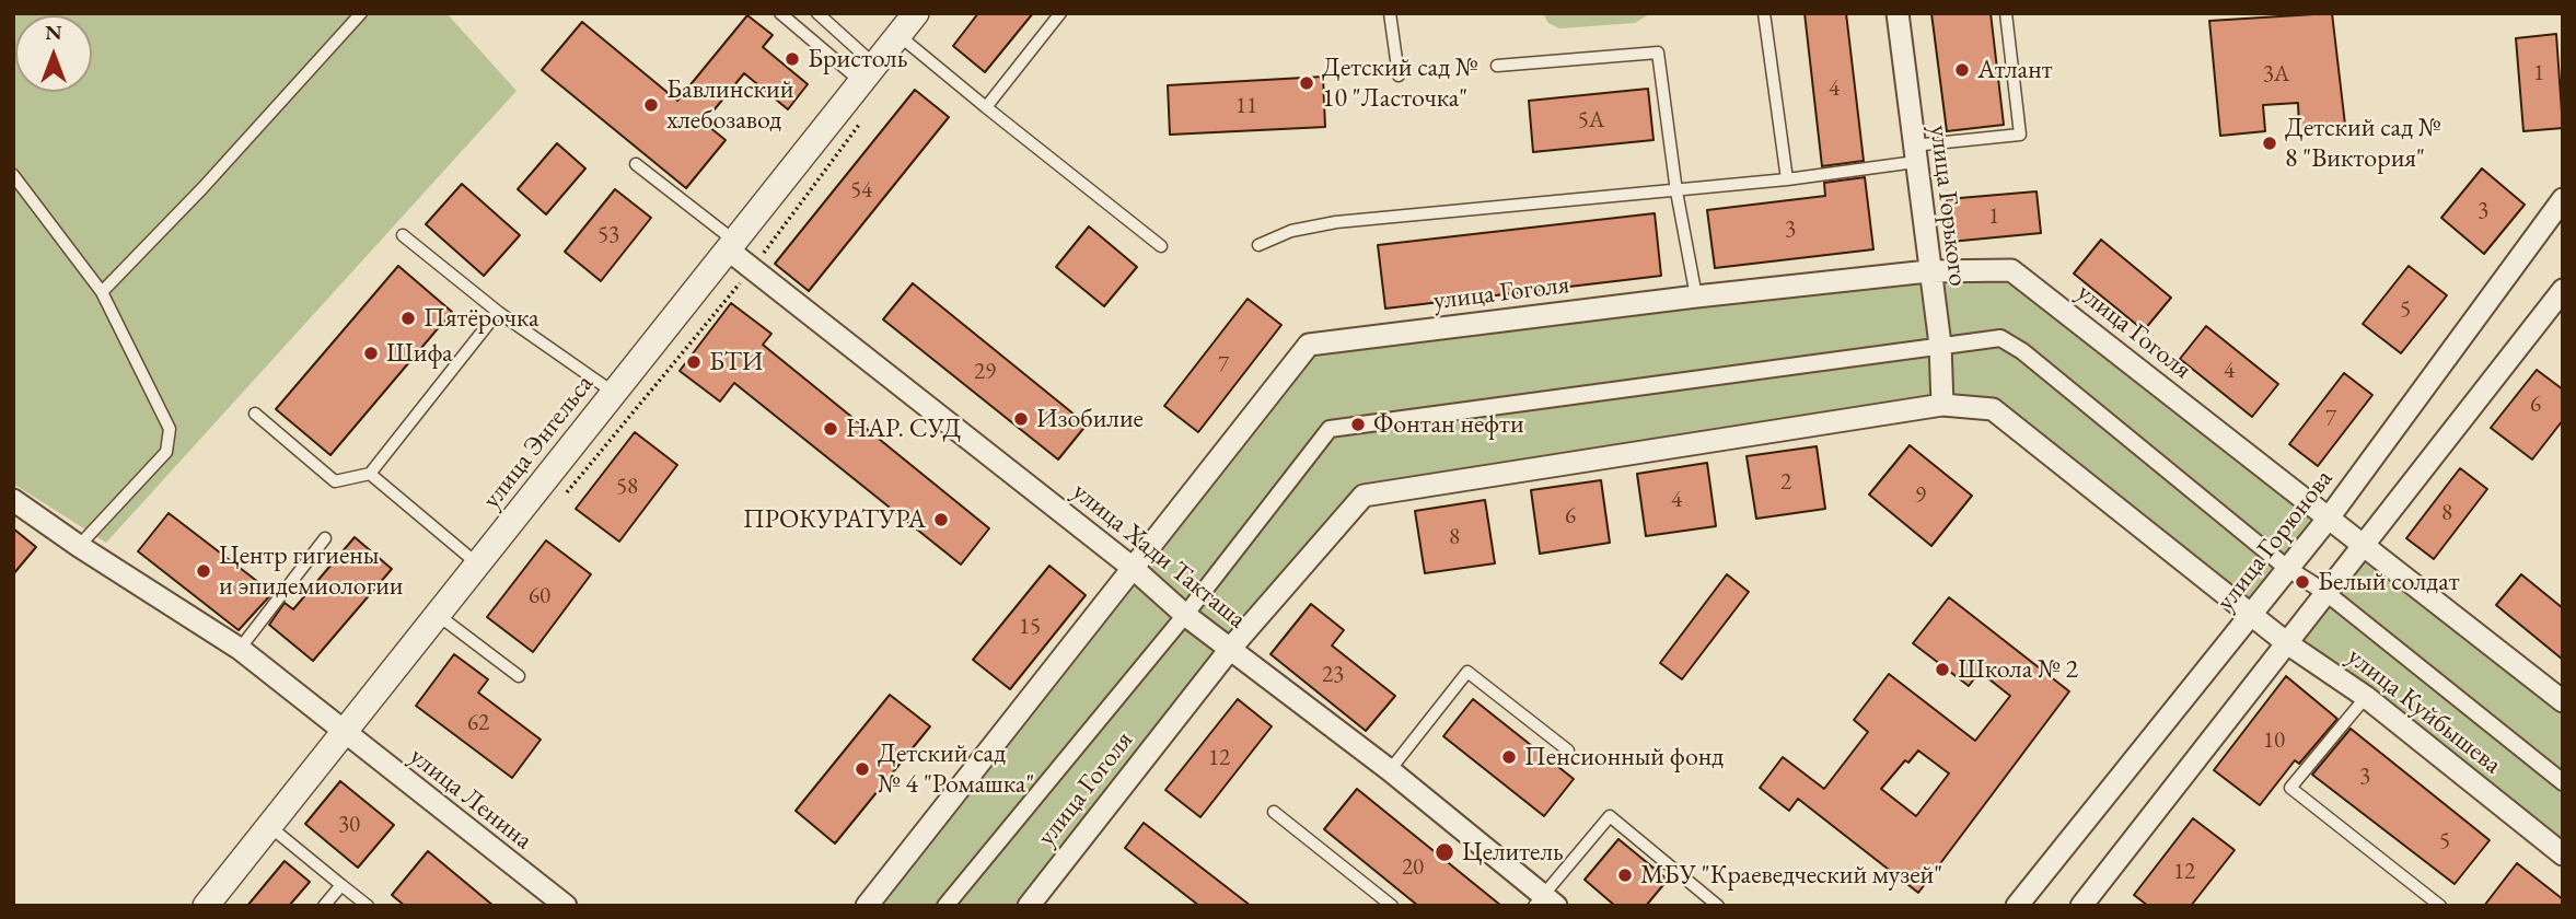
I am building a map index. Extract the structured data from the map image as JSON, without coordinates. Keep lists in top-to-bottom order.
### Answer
{
  "streets": {
    "street": [
      "улица Горького",
      "улица Гоголя",
      "улица Энгельса",
      "улица Горюнова",
      "улица Хади Такташа",
      "улица Куйбышева",
      "улица Ленина"
    ]
  },
  "crossings": [
    ["улица Горького", "улица Гоголя"],
    ["улица Гоголя", "улица Горюнова"],
    ["улица Гоголя", "улица Хади Такташа"],
    ["улица Гоголя", "улица Куйбышева"],
    ["улица Энгельса", "улица Хади Такташа"],
    ["улица Энгельса", "улица Ленина"],
    ["улица Горюнова", "улица Куйбышева"]
  ],
  "places": [
    "Бристоль",
    "Атлант",
    "Детский сад № 10 \"Ласточка\"",
    "Бавлинский хлебозавод",
    "Детский сад № 8 \"Виктория\"",
    "Пятёрочка",
    "Шифа",
    "БТИ",
    "Изобилие",
    "Фонтан нефти",
    "НАР. СУД",
    "ПРОКУРАТУРА",
    "Центр гигиены и эпидемиологии",
    "Белый солдат",
    "Школа № 2",
    "Пенсионный фонд",
    "Детский сад № 4 \"Ромашка\"",
    "Целитель",
    "МБУ \"Краеведческий музей\""
  ],
  "house_numbers": [
    "1",
    "3А",
    "4",
    "11",
    "5А",
    "54",
    "3",
    "1",
    "3",
    "53",
    "5",
    "7",
    "4",
    "29",
    "6",
    "7",
    "2",
    "58",
    "9",
    "4",
    "8",
    "6",
    "8",
    "60",
    "15",
    "23",
    "62",
    "10",
    "12",
    "3",
    "30",
    "5",
    "20",
    "12"
  ],
  "north": "top"
}
